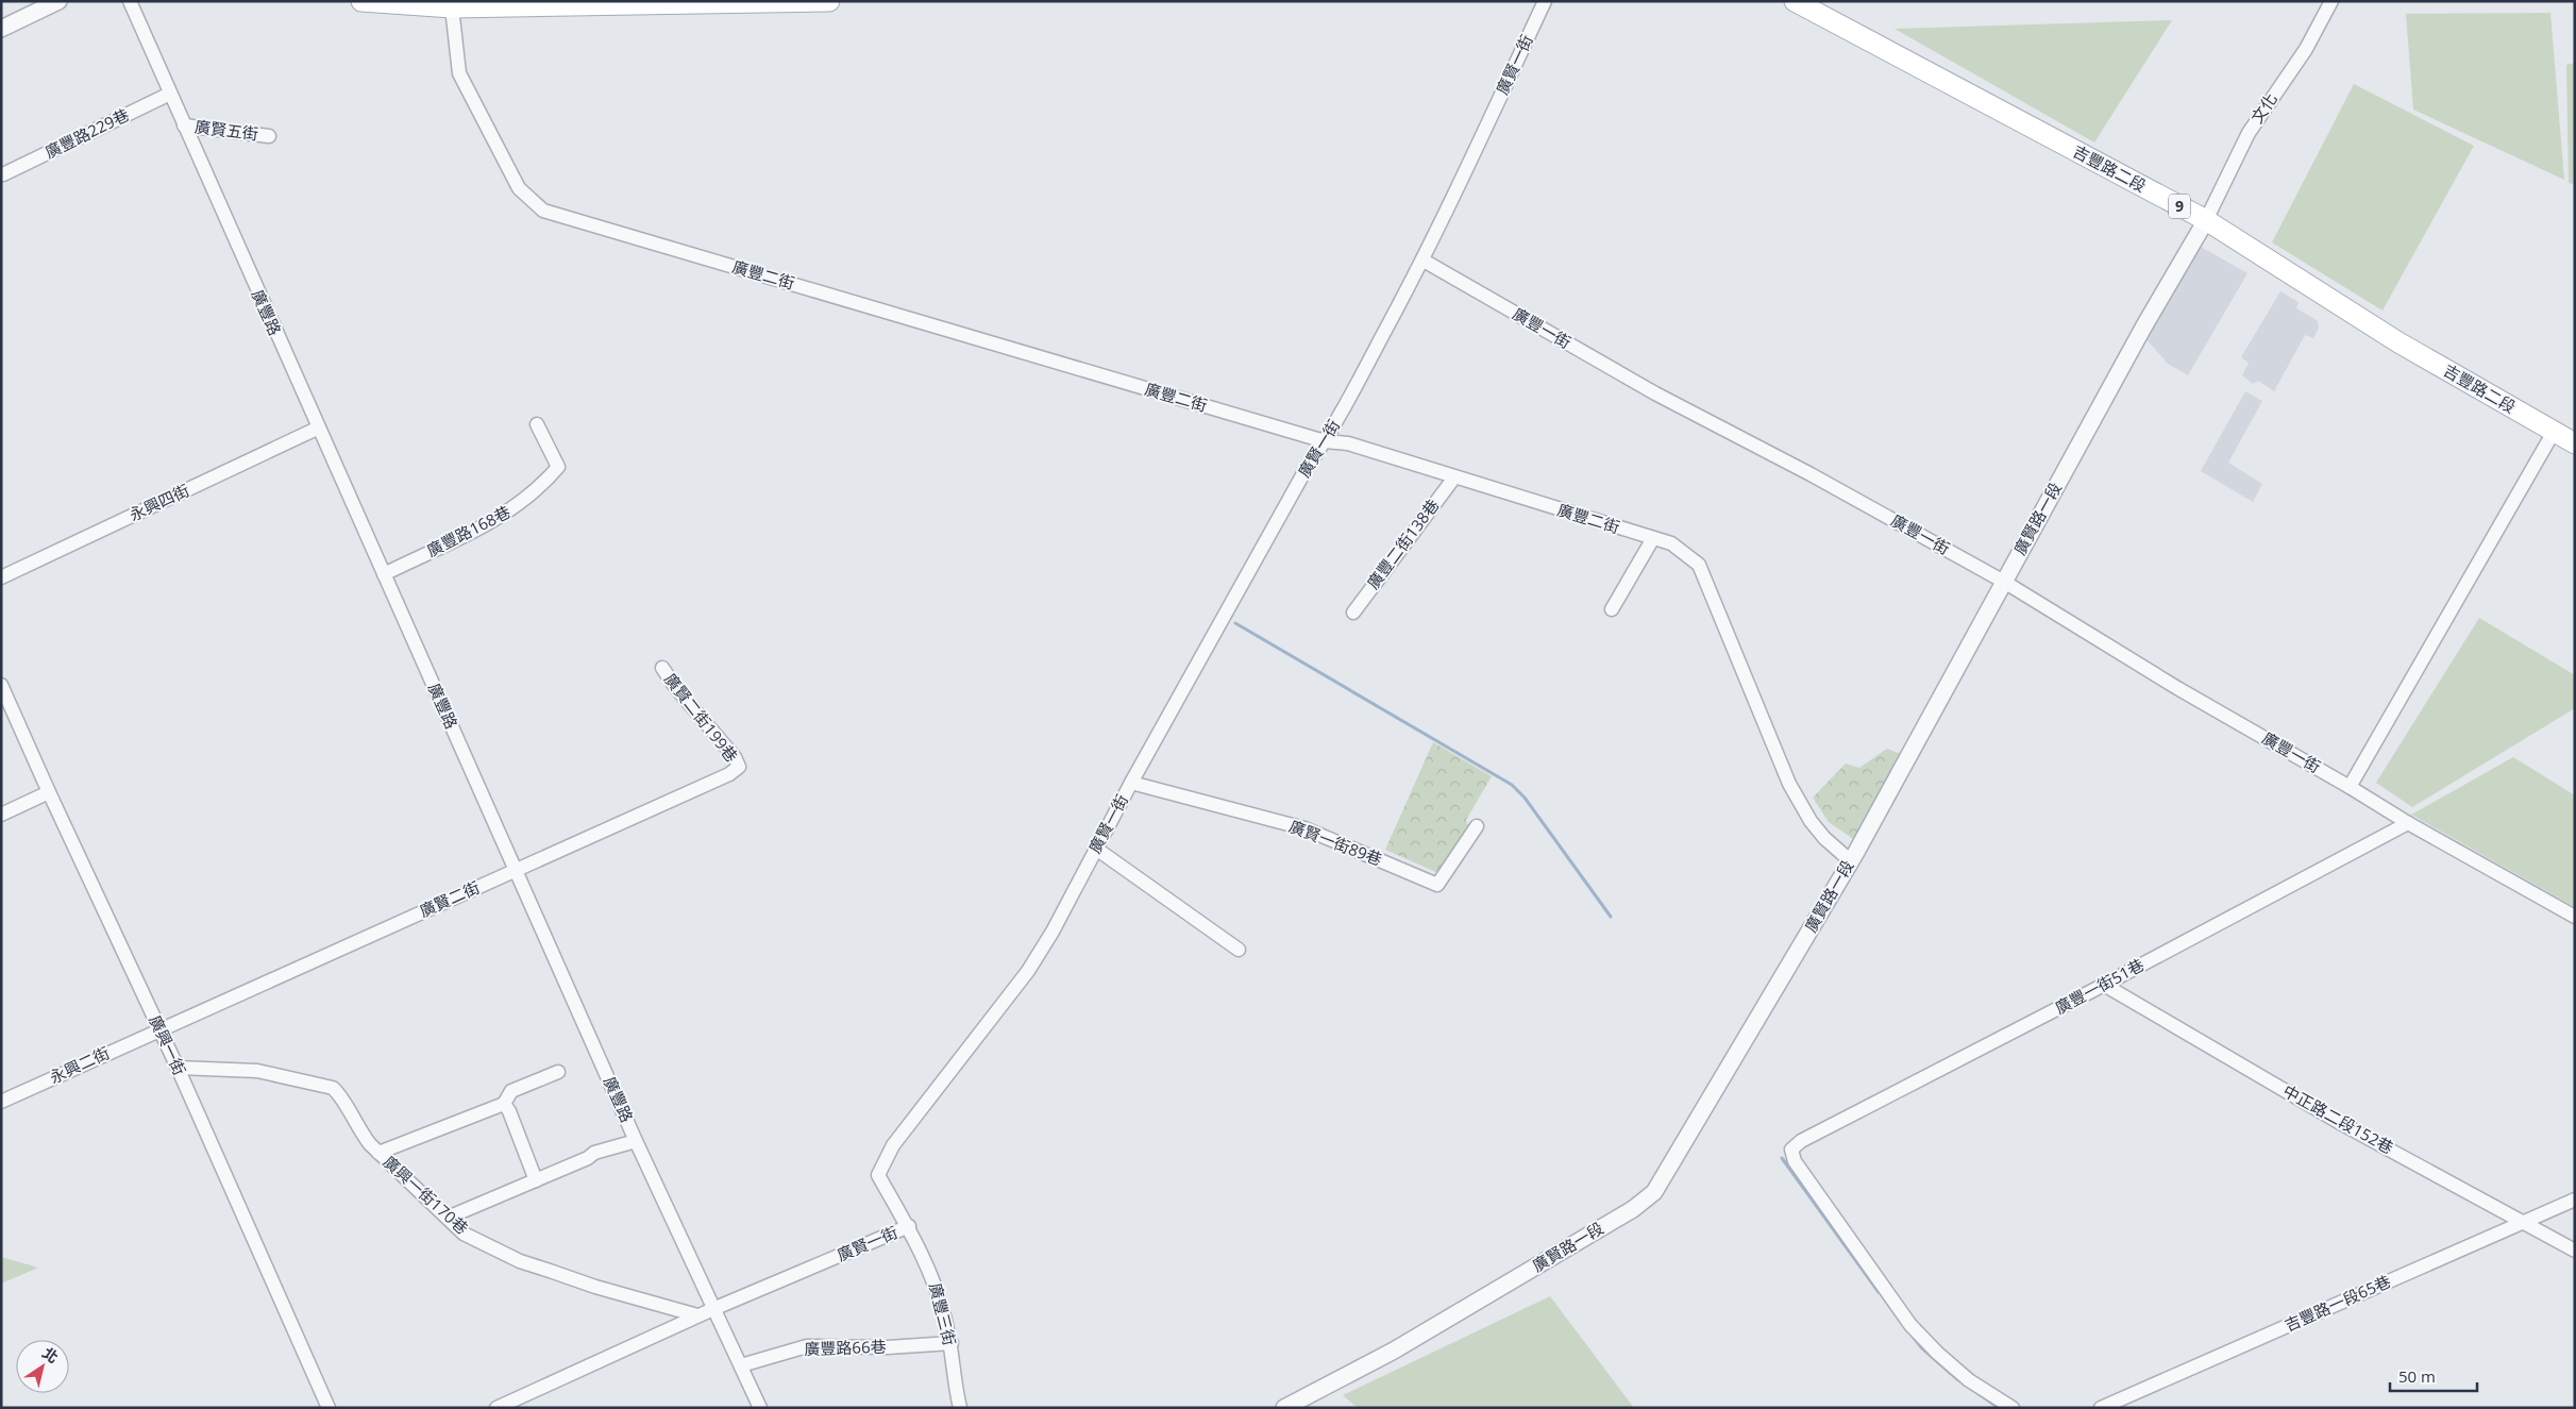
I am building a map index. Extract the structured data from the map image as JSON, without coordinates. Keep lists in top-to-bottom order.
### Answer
{
  "streets": {
    "main road": ["吉豐路二段", "9"],
    "street": [
      "廣賢一街",
      "文化",
      "廣賢五街",
      "廣豐路229巷",
      "廣豐二街",
      "廣豐路",
      "廣豐一街",
      "永興四街",
      "廣賢路一段",
      "廣豐路168巷",
      "廣豐二街138巷",
      "廣賢二街199巷",
      "廣賢一街89巷",
      "廣賢二街",
      "廣豐一街51巷",
      "廣興一街",
      "永興二街",
      "中正路二段152巷",
      "廣興一街170巷",
      "吉豐路一段65巷",
      "廣豐三街",
      "廣豐路66巷"
    ]
  },
  "crossings": [
    ["廣賢一街", "廣豐二街"],
    ["廣賢一街", "廣豐路"],
    ["廣賢一街", "廣豐一街"],
    ["廣賢一街", "廣賢一街89巷"],
    ["廣賢一街", "廣興一街170巷"],
    ["廣賢一街", "廣豐三街"],
    ["文化", "吉豐路二段"],
    ["文化", "廣賢路一段"],
    ["廣賢五街", "廣豐路"],
    ["廣豐路229巷", "廣豐路"],
    ["吉豐路二段", "9"],
    ["吉豐路二段", "廣賢路一段"],
    ["廣豐二街", "廣賢路一段"],
    ["廣豐二街", "廣豐二街138巷"],
    ["廣豐路", "永興四街"],
    ["廣豐路", "廣豐路168巷"],
    ["廣豐路", "廣賢二街"],
    ["廣豐路", "廣豐路66巷"],
    ["廣豐一街", "廣賢路一段"],
    ["廣豐一街", "廣豐一街51巷"],
    ["廣賢二街199巷", "廣賢二街"],
    ["廣賢二街", "廣興一街"],
    ["廣賢二街", "永興二街"],
    ["廣豐一街51巷", "中正路二段152巷"],
    ["廣興一街", "永興二街"],
    ["廣興一街", "廣興一街170巷"],
    ["中正路二段152巷", "吉豐路一段65巷"],
    ["廣豐三街", "廣豐路66巷"]
  ],
  "scale_bar": "50 m",
  "north": "top right"
}
